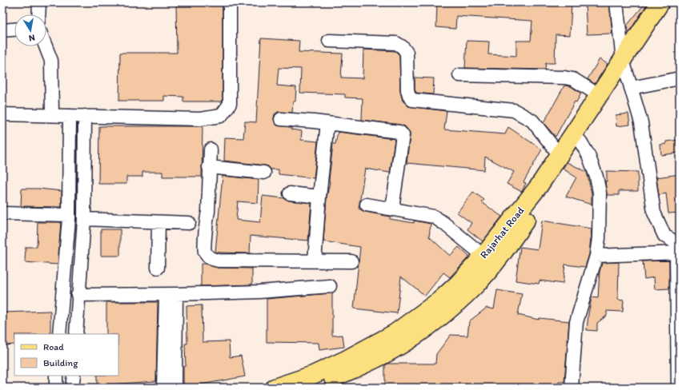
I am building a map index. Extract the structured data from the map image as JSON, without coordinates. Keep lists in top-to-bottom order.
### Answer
{
  "streets": {
    "main road": ["Rajarhat Road"]
  },
  "legend": ["Road", "Building"],
  "north": "bottom"
}
